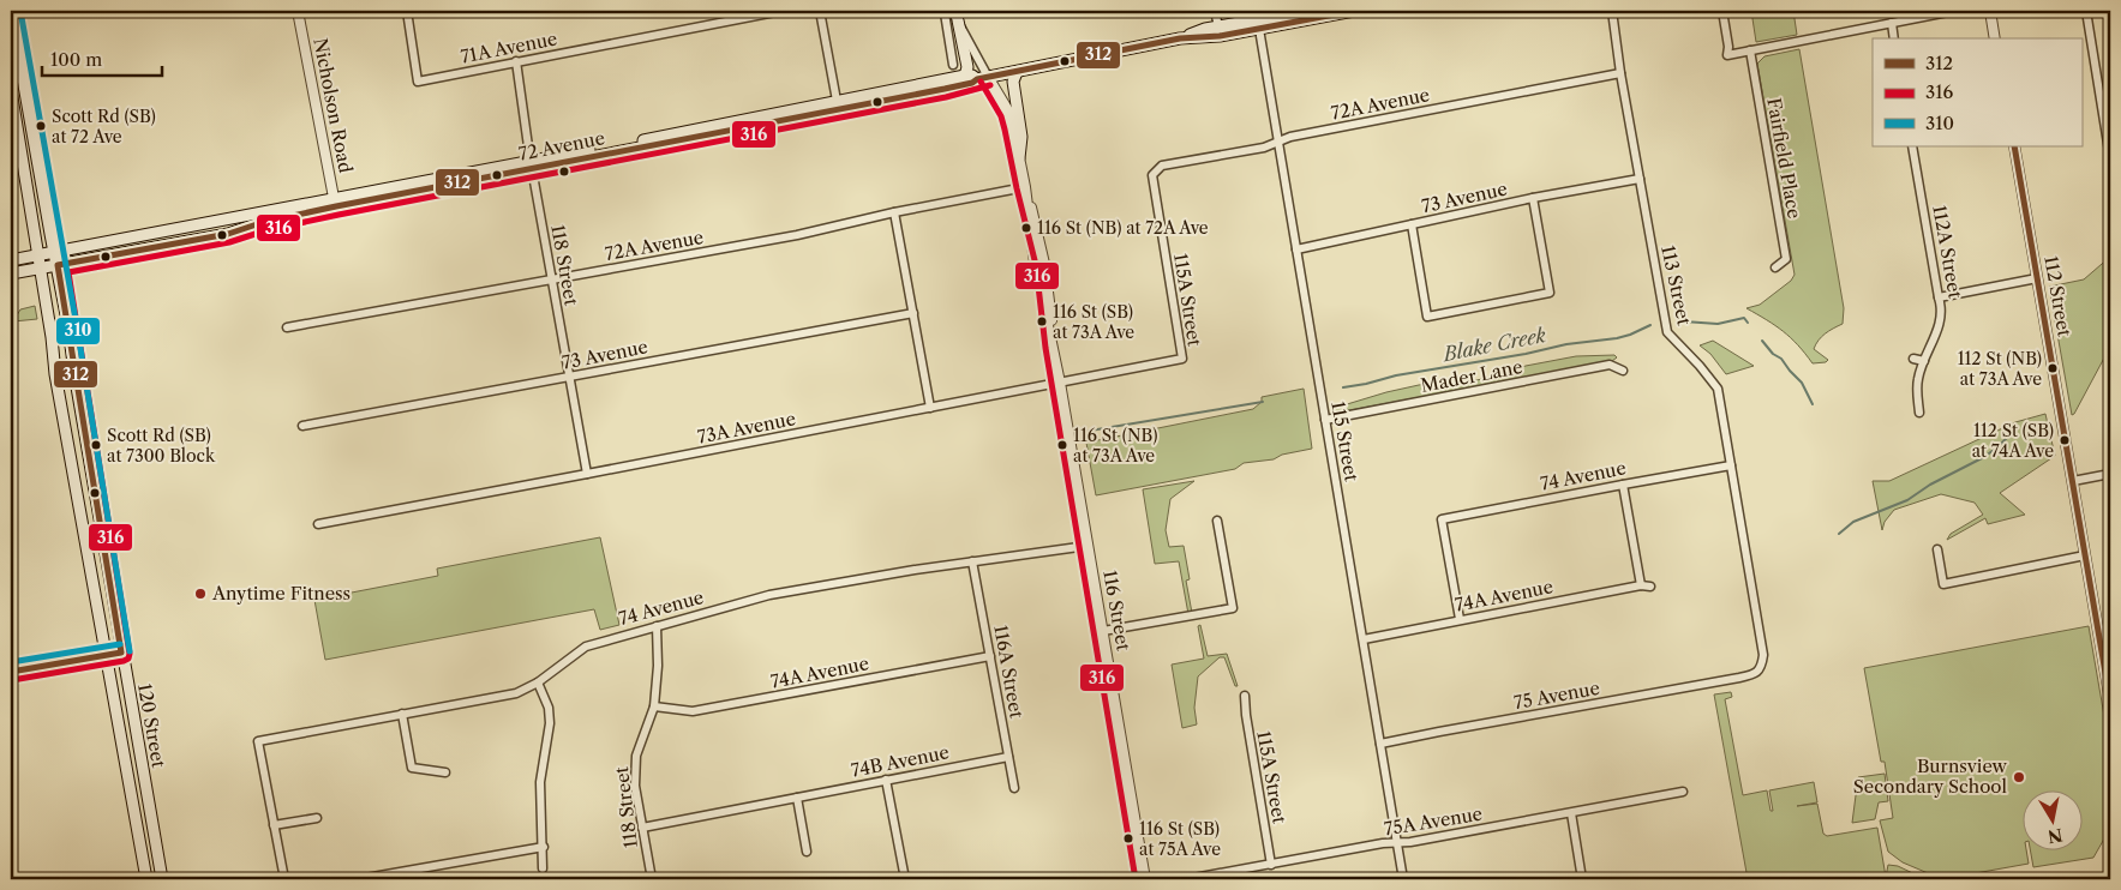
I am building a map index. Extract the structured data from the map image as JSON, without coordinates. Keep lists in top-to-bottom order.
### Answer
{
  "streets": {
    "main road": ["72 Avenue", "120 Street"],
    "street": [
      "71A Avenue",
      "72A Avenue",
      "Nicholson Road",
      "Fairfield Place",
      "73 Avenue",
      "112A Street",
      "118 Street",
      "113 Street",
      "112 Street",
      "115A Street",
      "Mader Lane",
      "73A Avenue",
      "115 Street",
      "74 Avenue",
      "74A Avenue",
      "116 Street",
      "116A Street",
      "75 Avenue",
      "74B Avenue",
      "75A Avenue"
    ]
  },
  "crossings": [
    ["71A Avenue", "118 Street"],
    ["72A Avenue", "118 Street"],
    ["72A Avenue", "113 Street"],
    ["72A Avenue", "115A Street"],
    ["72A Avenue", "115 Street"],
    ["72A Avenue", "116 Street"],
    ["Nicholson Road", "72 Avenue"],
    ["72 Avenue", "118 Street"],
    ["72 Avenue", "115 Street"],
    ["72 Avenue", "116 Street"],
    ["72 Avenue", "120 Street"],
    ["73 Avenue", "118 Street"],
    ["73 Avenue", "113 Street"],
    ["73 Avenue", "115 Street"],
    ["118 Street", "73A Avenue"],
    ["118 Street", "74 Avenue"],
    ["118 Street", "74A Avenue"],
    ["118 Street", "74B Avenue"],
    ["113 Street", "74 Avenue"],
    ["113 Street", "75 Avenue"],
    ["115A Street", "73A Avenue"],
    ["115A Street", "75A Avenue"],
    ["Mader Lane", "115 Street"],
    ["73A Avenue", "116 Street"],
    ["115 Street", "74A Avenue"],
    ["115 Street", "75 Avenue"],
    ["115 Street", "75A Avenue"],
    ["74 Avenue", "74A Avenue"],
    ["74 Avenue", "116 Street"],
    ["74 Avenue", "116A Street"],
    ["74A Avenue", "116A Street"],
    ["116A Street", "74B Avenue"]
  ],
  "water": ["Blake Creek"],
  "places": [
    "Scott Rd (SB) at 72 Ave",
    "116 St (NB) at 72A Ave",
    "116 St (SB) at 73A Ave",
    "112 St (NB) at 73A Ave",
    "112 St (SB) at 74A Ave",
    "Scott Rd (SB) at 7300 Block",
    "116 St (NB) at 73A Ave",
    "Anytime Fitness",
    "Burnsview Secondary School",
    "116 St (SB) at 75A Ave"
  ],
  "lines": ["transit line 312", "transit line 310", "transit line 316"],
  "legend": ["312", "316", "310"],
  "scale_bar": "100 m",
  "north": "bottom"
}
